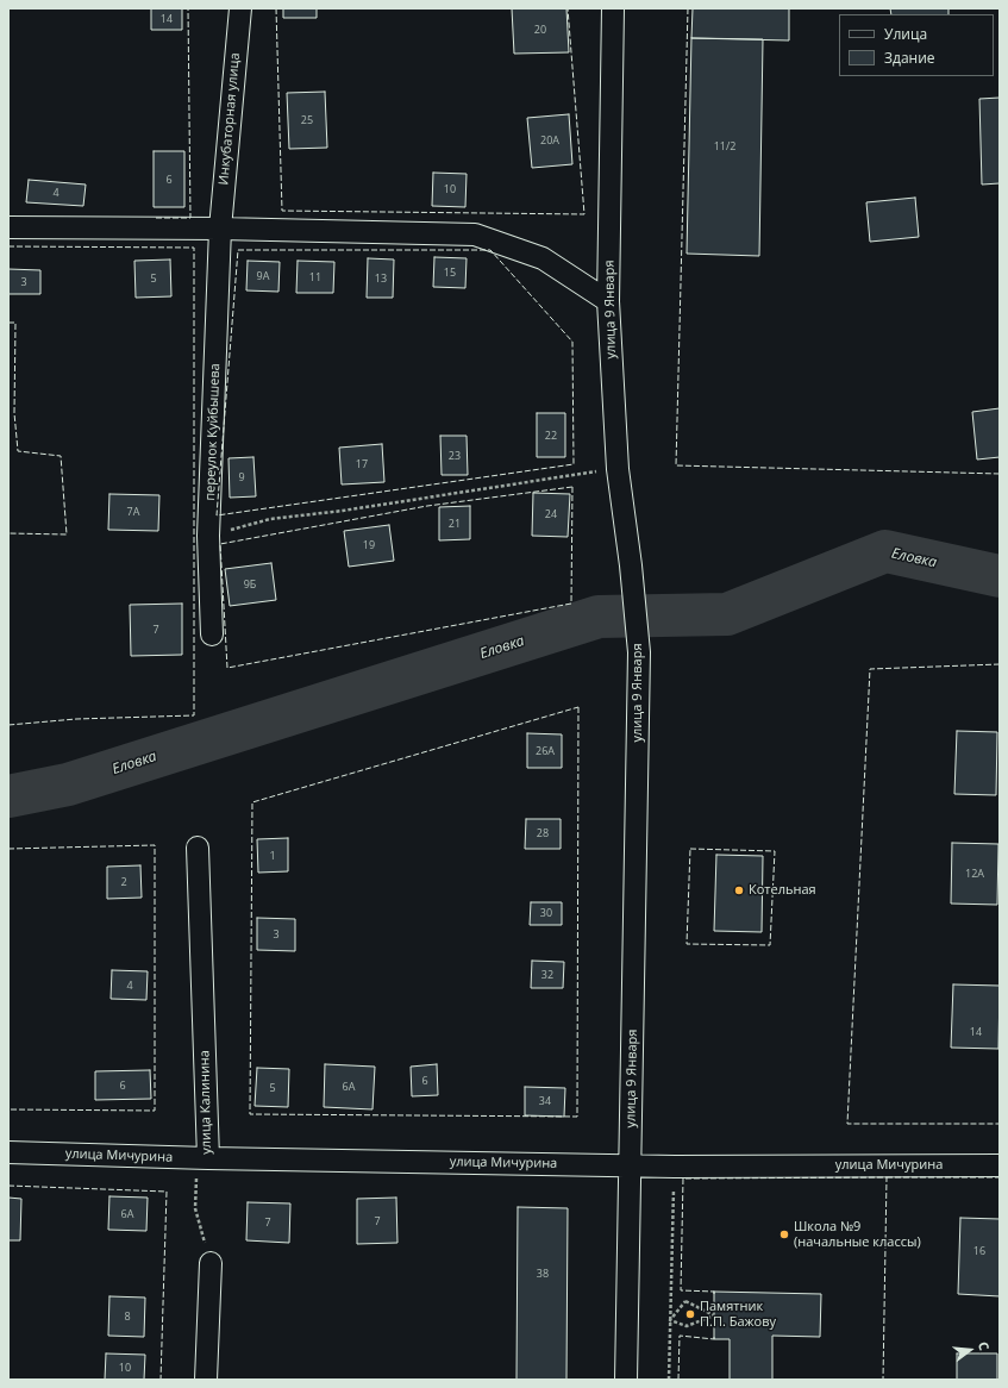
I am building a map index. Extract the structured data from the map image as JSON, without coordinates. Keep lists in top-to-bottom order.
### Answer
{
  "streets": {
    "street": [
      "Инкубаторная улица",
      "улица 9 Января",
      "переулок Куйбышева",
      "улица Калинина",
      "улица Мичурина"
    ]
  },
  "crossings": [
    ["Инкубаторная улица", "переулок Куйбышева"],
    ["улица 9 Января", "улица Мичурина"],
    ["улица Калинина", "улица Мичурина"]
  ],
  "water": ["Еловка"],
  "places": ["Котельная", "Школа №9 (начальные классы)", "Памятник П.П. Бажову"],
  "house_numbers": [
    "14",
    "20",
    "25",
    "20А",
    "11/2",
    "6",
    "10",
    "4",
    "15",
    "9А",
    "11",
    "5",
    "13",
    "3",
    "22",
    "23",
    "17",
    "9",
    "7А",
    "24",
    "21",
    "19",
    "9Б",
    "7",
    "26А",
    "28",
    "1",
    "12А",
    "2",
    "30",
    "3",
    "32",
    "4",
    "14",
    "6",
    "6",
    "6А",
    "5",
    "34",
    "6А",
    "7",
    "7",
    "16",
    "38",
    "8",
    "10"
  ],
  "legend": ["Улица", "Здание"],
  "north": "right"
}
